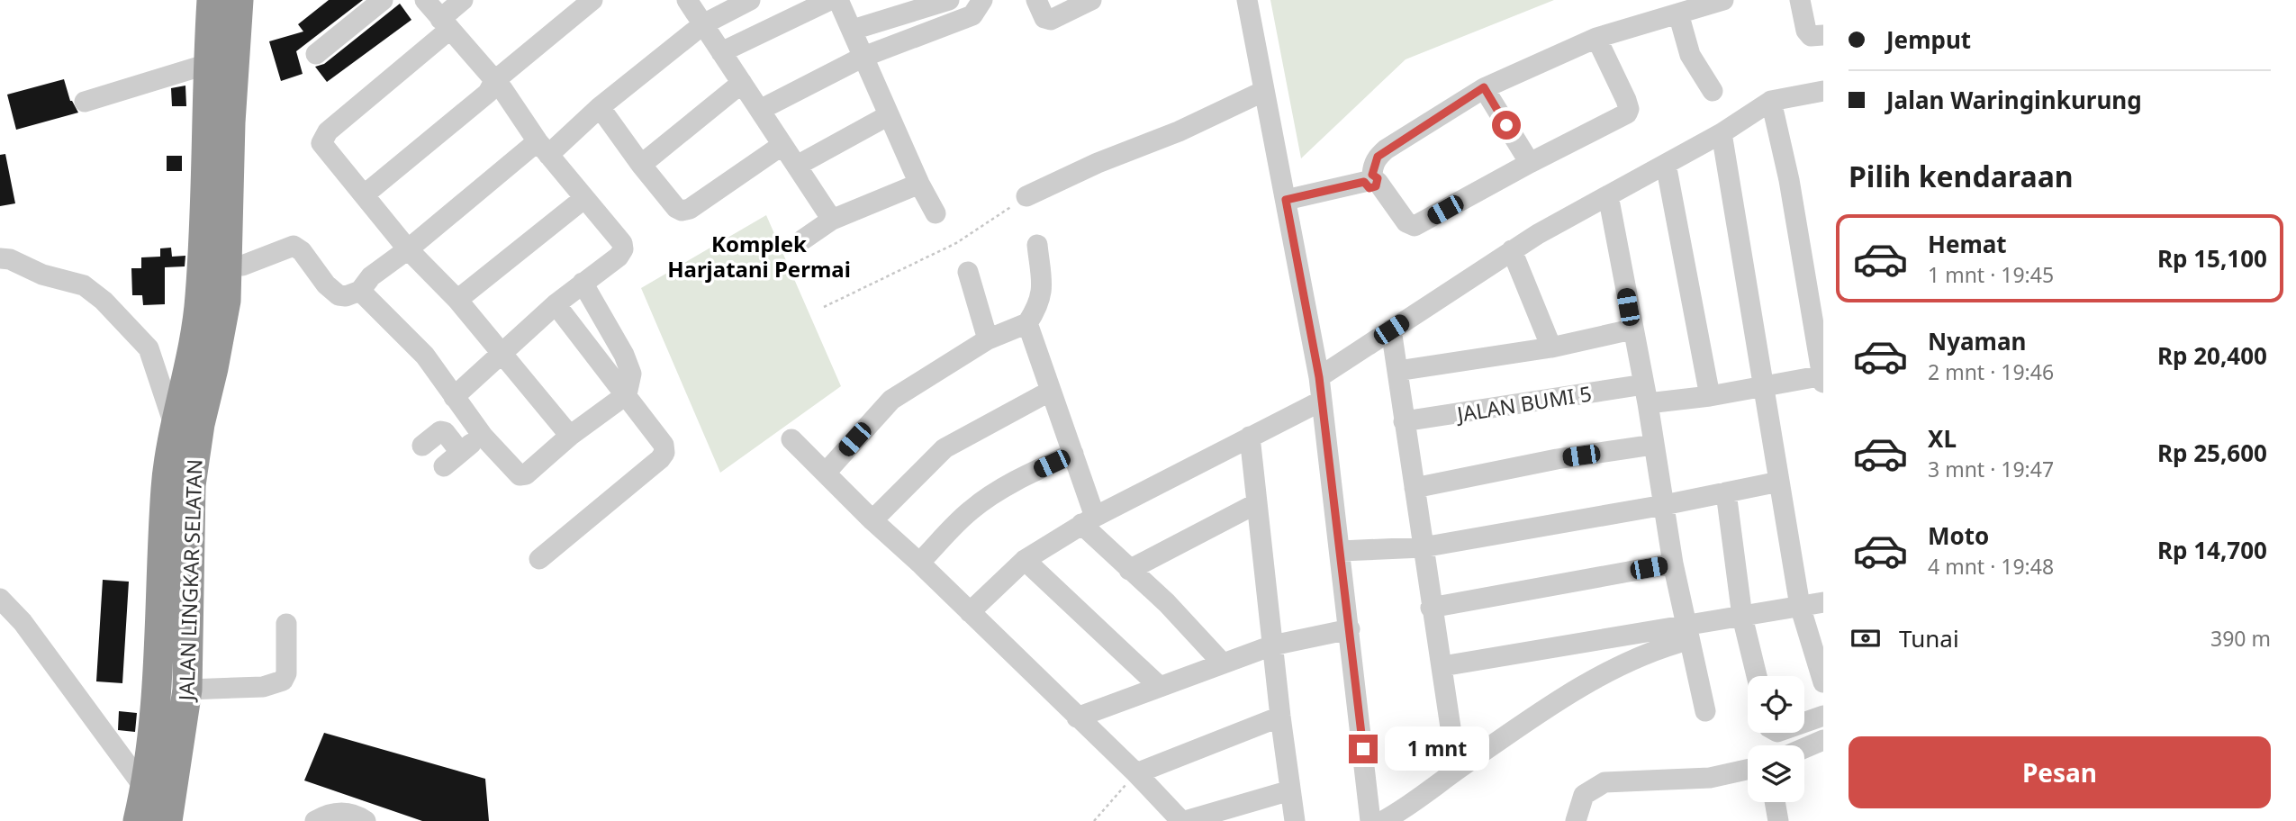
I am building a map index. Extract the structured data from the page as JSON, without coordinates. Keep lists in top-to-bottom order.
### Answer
{
  "streets": {
    "highway": ["JALAN LINGKAR SELATAN"],
    "street": ["JALAN BUMI 5"]
  },
  "districts": ["Komplek Harjatani Permai"],
  "page": {
    "banner": ["Jemput", "Jalan Waringinkurung"],
    "heading": "Pilih kendaraan",
    "list": [
      {
        "name": "Hemat",
        "note": "1 mnt · 19:45",
        "value": "Rp 15,100"
      },
      {
        "name": "Nyaman",
        "note": "2 mnt · 19:46",
        "value": "Rp 20,400"
      },
      {
        "name": "XL",
        "note": "3 mnt · 19:47",
        "value": "Rp 25,600"
      },
      {
        "name": "Moto",
        "note": "4 mnt · 19:48",
        "value": "Rp 14,700"
      }
    ],
    "pay": ["Tunai", "390 m"],
    "buttons": "Pesan",
    "bubble": "1 mnt"
  }
}
